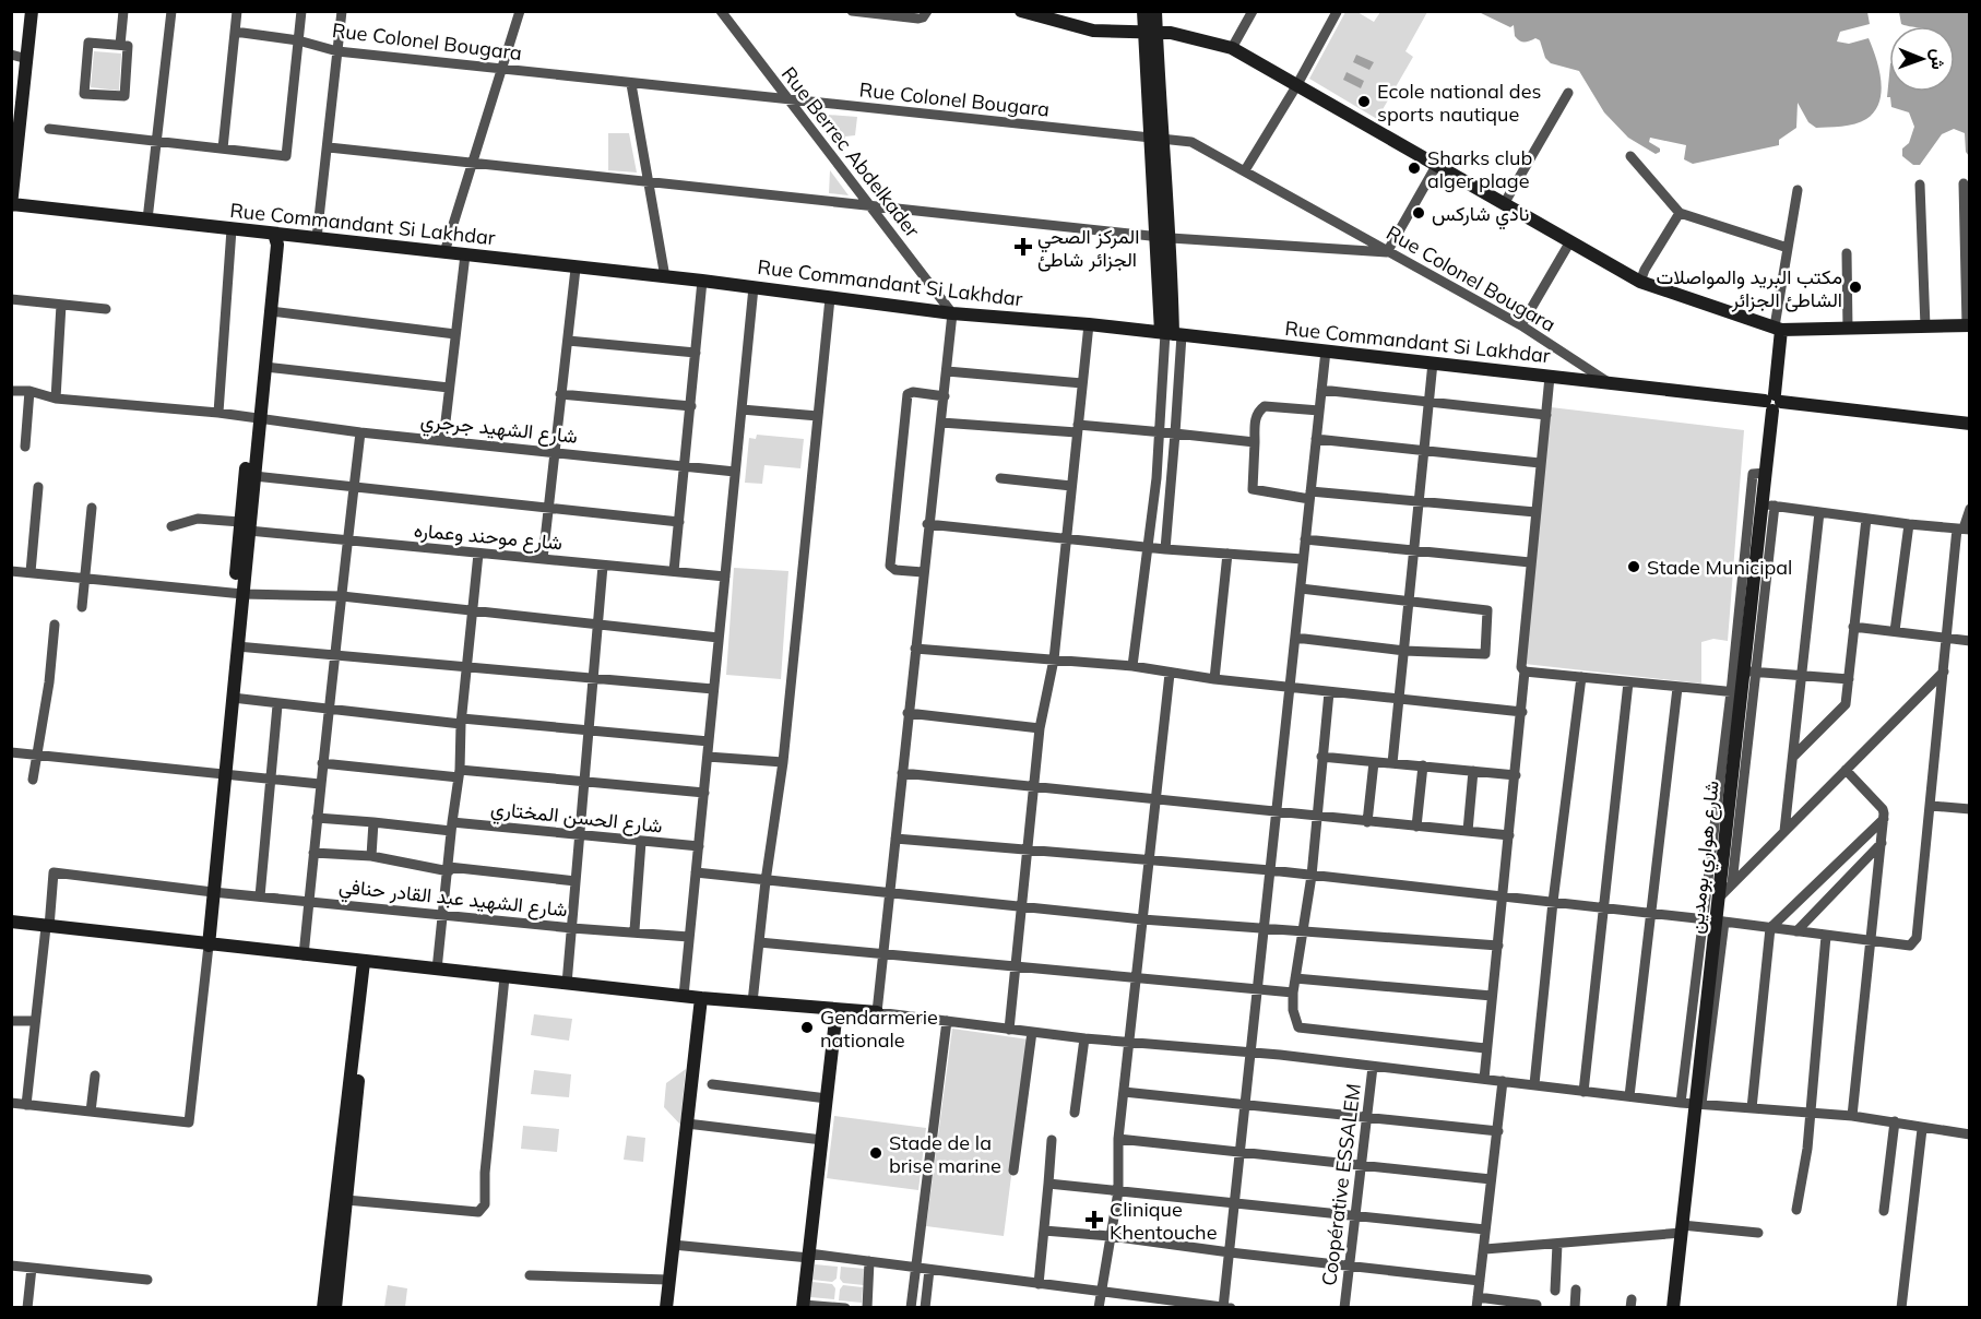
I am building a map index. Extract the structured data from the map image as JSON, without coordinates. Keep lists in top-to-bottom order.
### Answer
{
  "streets": {
    "main road": ["Rue Commandant Si Lakhdar", "شارع هواري بومدين"],
    "street": [
      "Rue Colonel Bougara",
      "Rue Berrec Abdelkader",
      "شارع الشهيد جرجري",
      "شارع موحند وعماره",
      "شارع الحسن المختاري",
      "شارع الشهيد عبد القادر حنافي",
      "Coopérative ESSALEM"
    ]
  },
  "crossings": [
    ["Rue Colonel Bougara", "Rue Berrec Abdelkader"],
    ["Rue Colonel Bougara", "Rue Commandant Si Lakhdar"],
    ["Rue Berrec Abdelkader", "Rue Commandant Si Lakhdar"],
    ["Rue Commandant Si Lakhdar", "شارع هواري بومدين"]
  ],
  "places": {
    "other": [
      "Ecole national des sports nautique",
      "Sharks club alger plage",
      "نادي شاركس",
      "مكتب البريد والمواصلات الشاطئ الجزائر",
      "Stade Municipal",
      "Gendarmerie nationale",
      "Stade de la brise marine"
    ],
    "health": ["المركز الصحي الجزائر شاطئ", "Clinique Khentouche"]
  },
  "north": "right"
}
